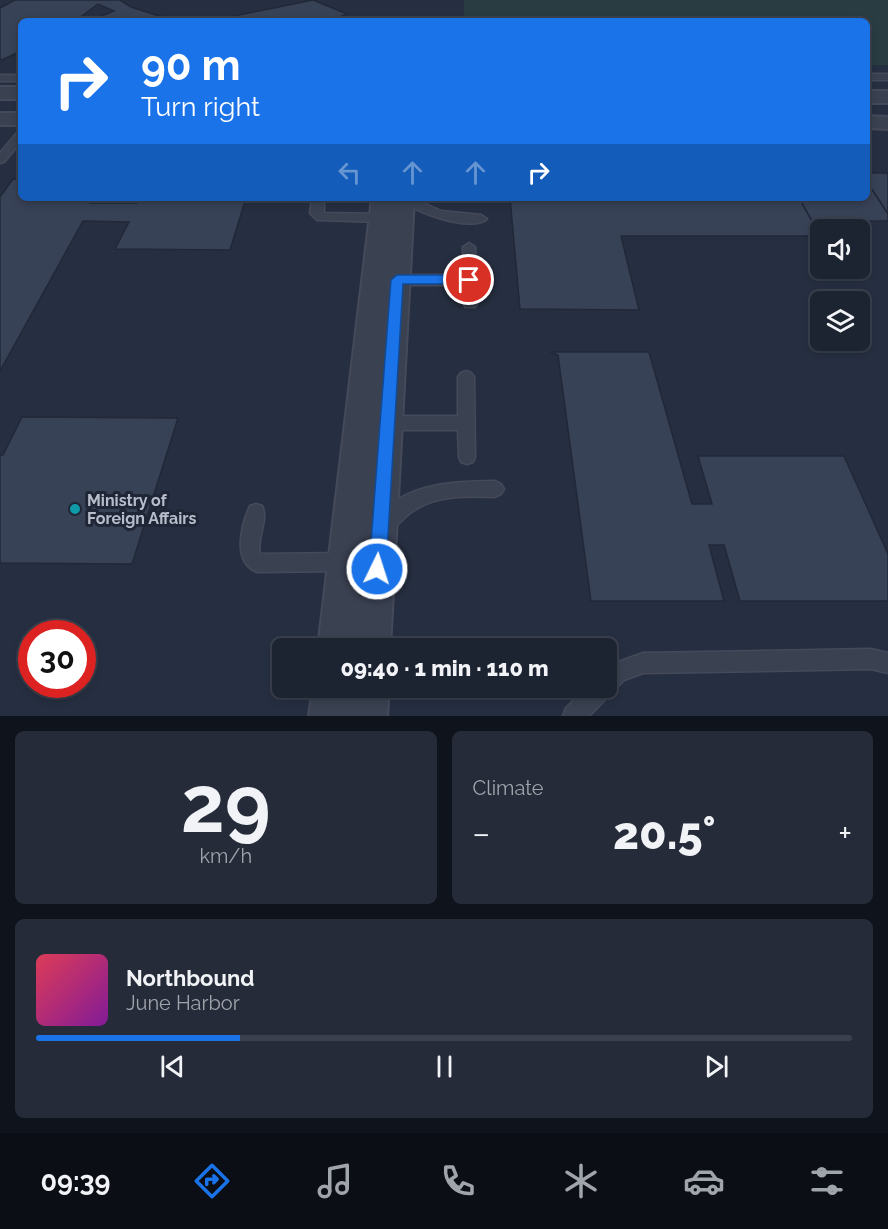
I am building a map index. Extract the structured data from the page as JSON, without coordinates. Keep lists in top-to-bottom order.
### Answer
{
  "places": ["Ministry of Foreign Affairs"],
  "page": {
    "turn": ["90 m", "Turn right"],
    "limit": "30",
    "trip": "09:40 · 1 min · 110 m",
    "tile": [
      ["29", "km/h"],
      "Climate"
    ],
    "heat": ["−", "20.5°", "+"],
    "song": ["Northbound", "June Harbor"],
    "tabs": "09:39"
  }
}
